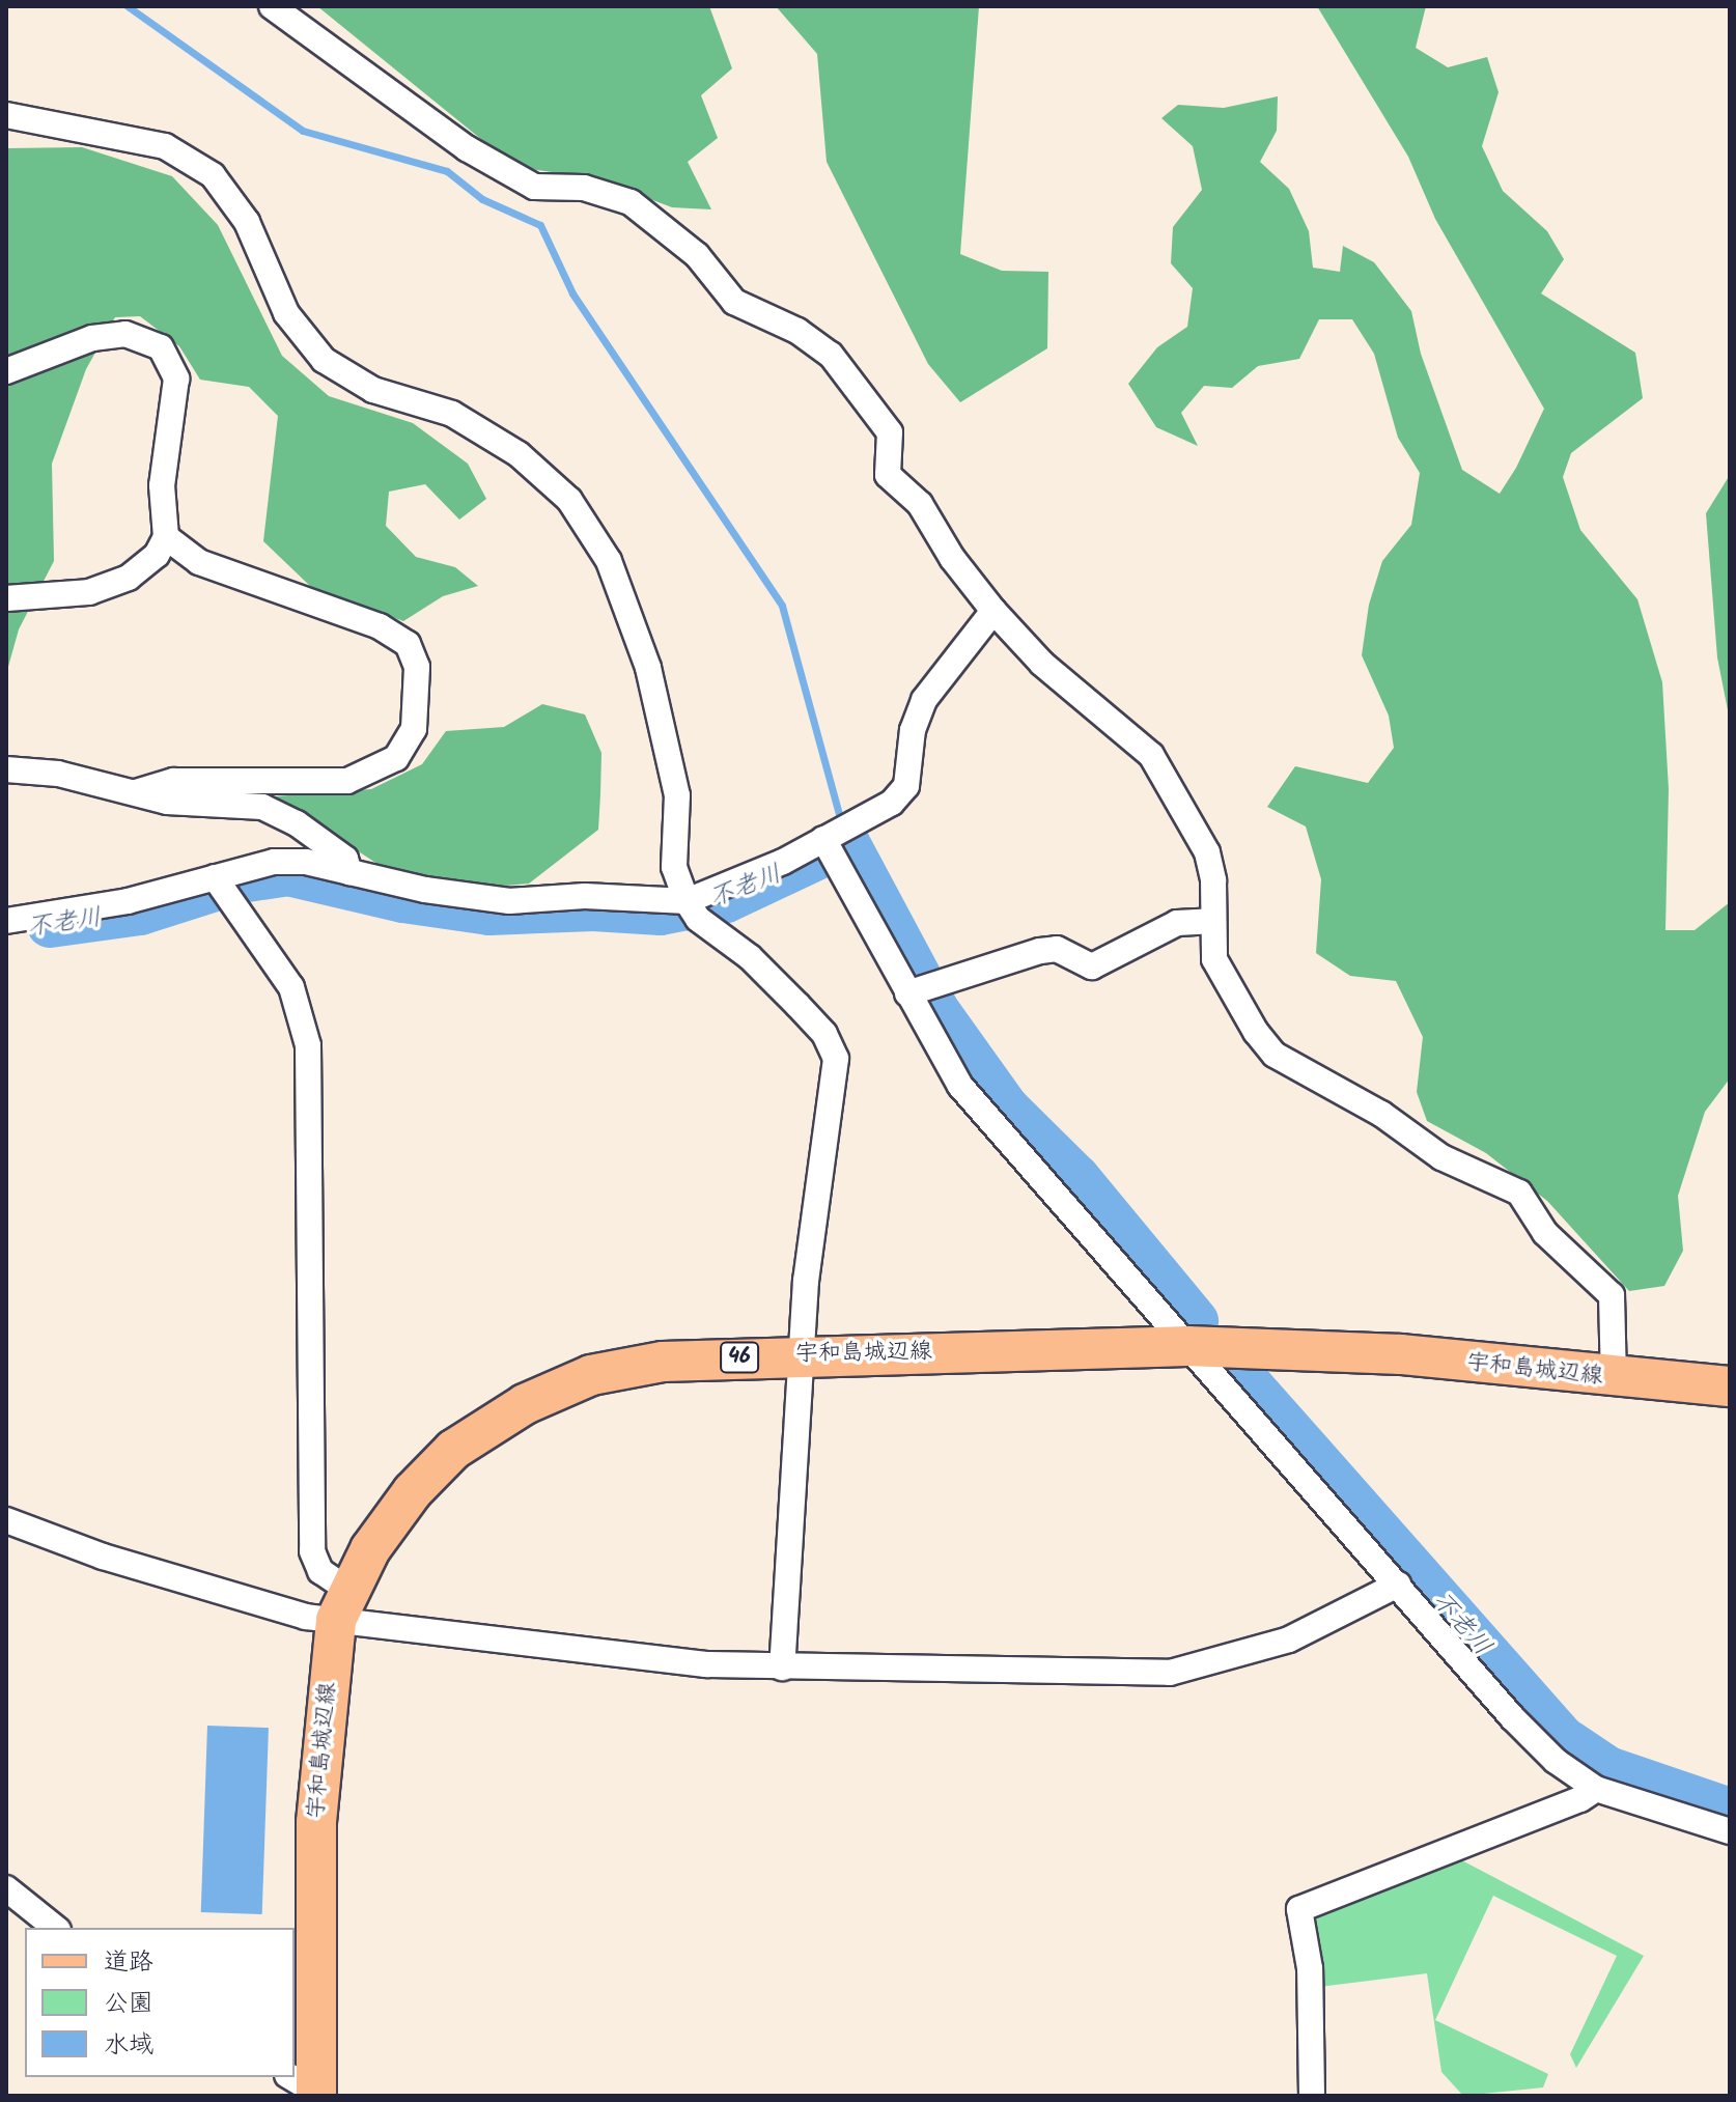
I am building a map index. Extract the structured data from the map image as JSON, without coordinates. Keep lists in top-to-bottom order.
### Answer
{
  "streets": {
    "main road": ["宇和島城辺線", "46"]
  },
  "water": ["不老川"],
  "legend": ["道路", "公園", "水域"]
}
